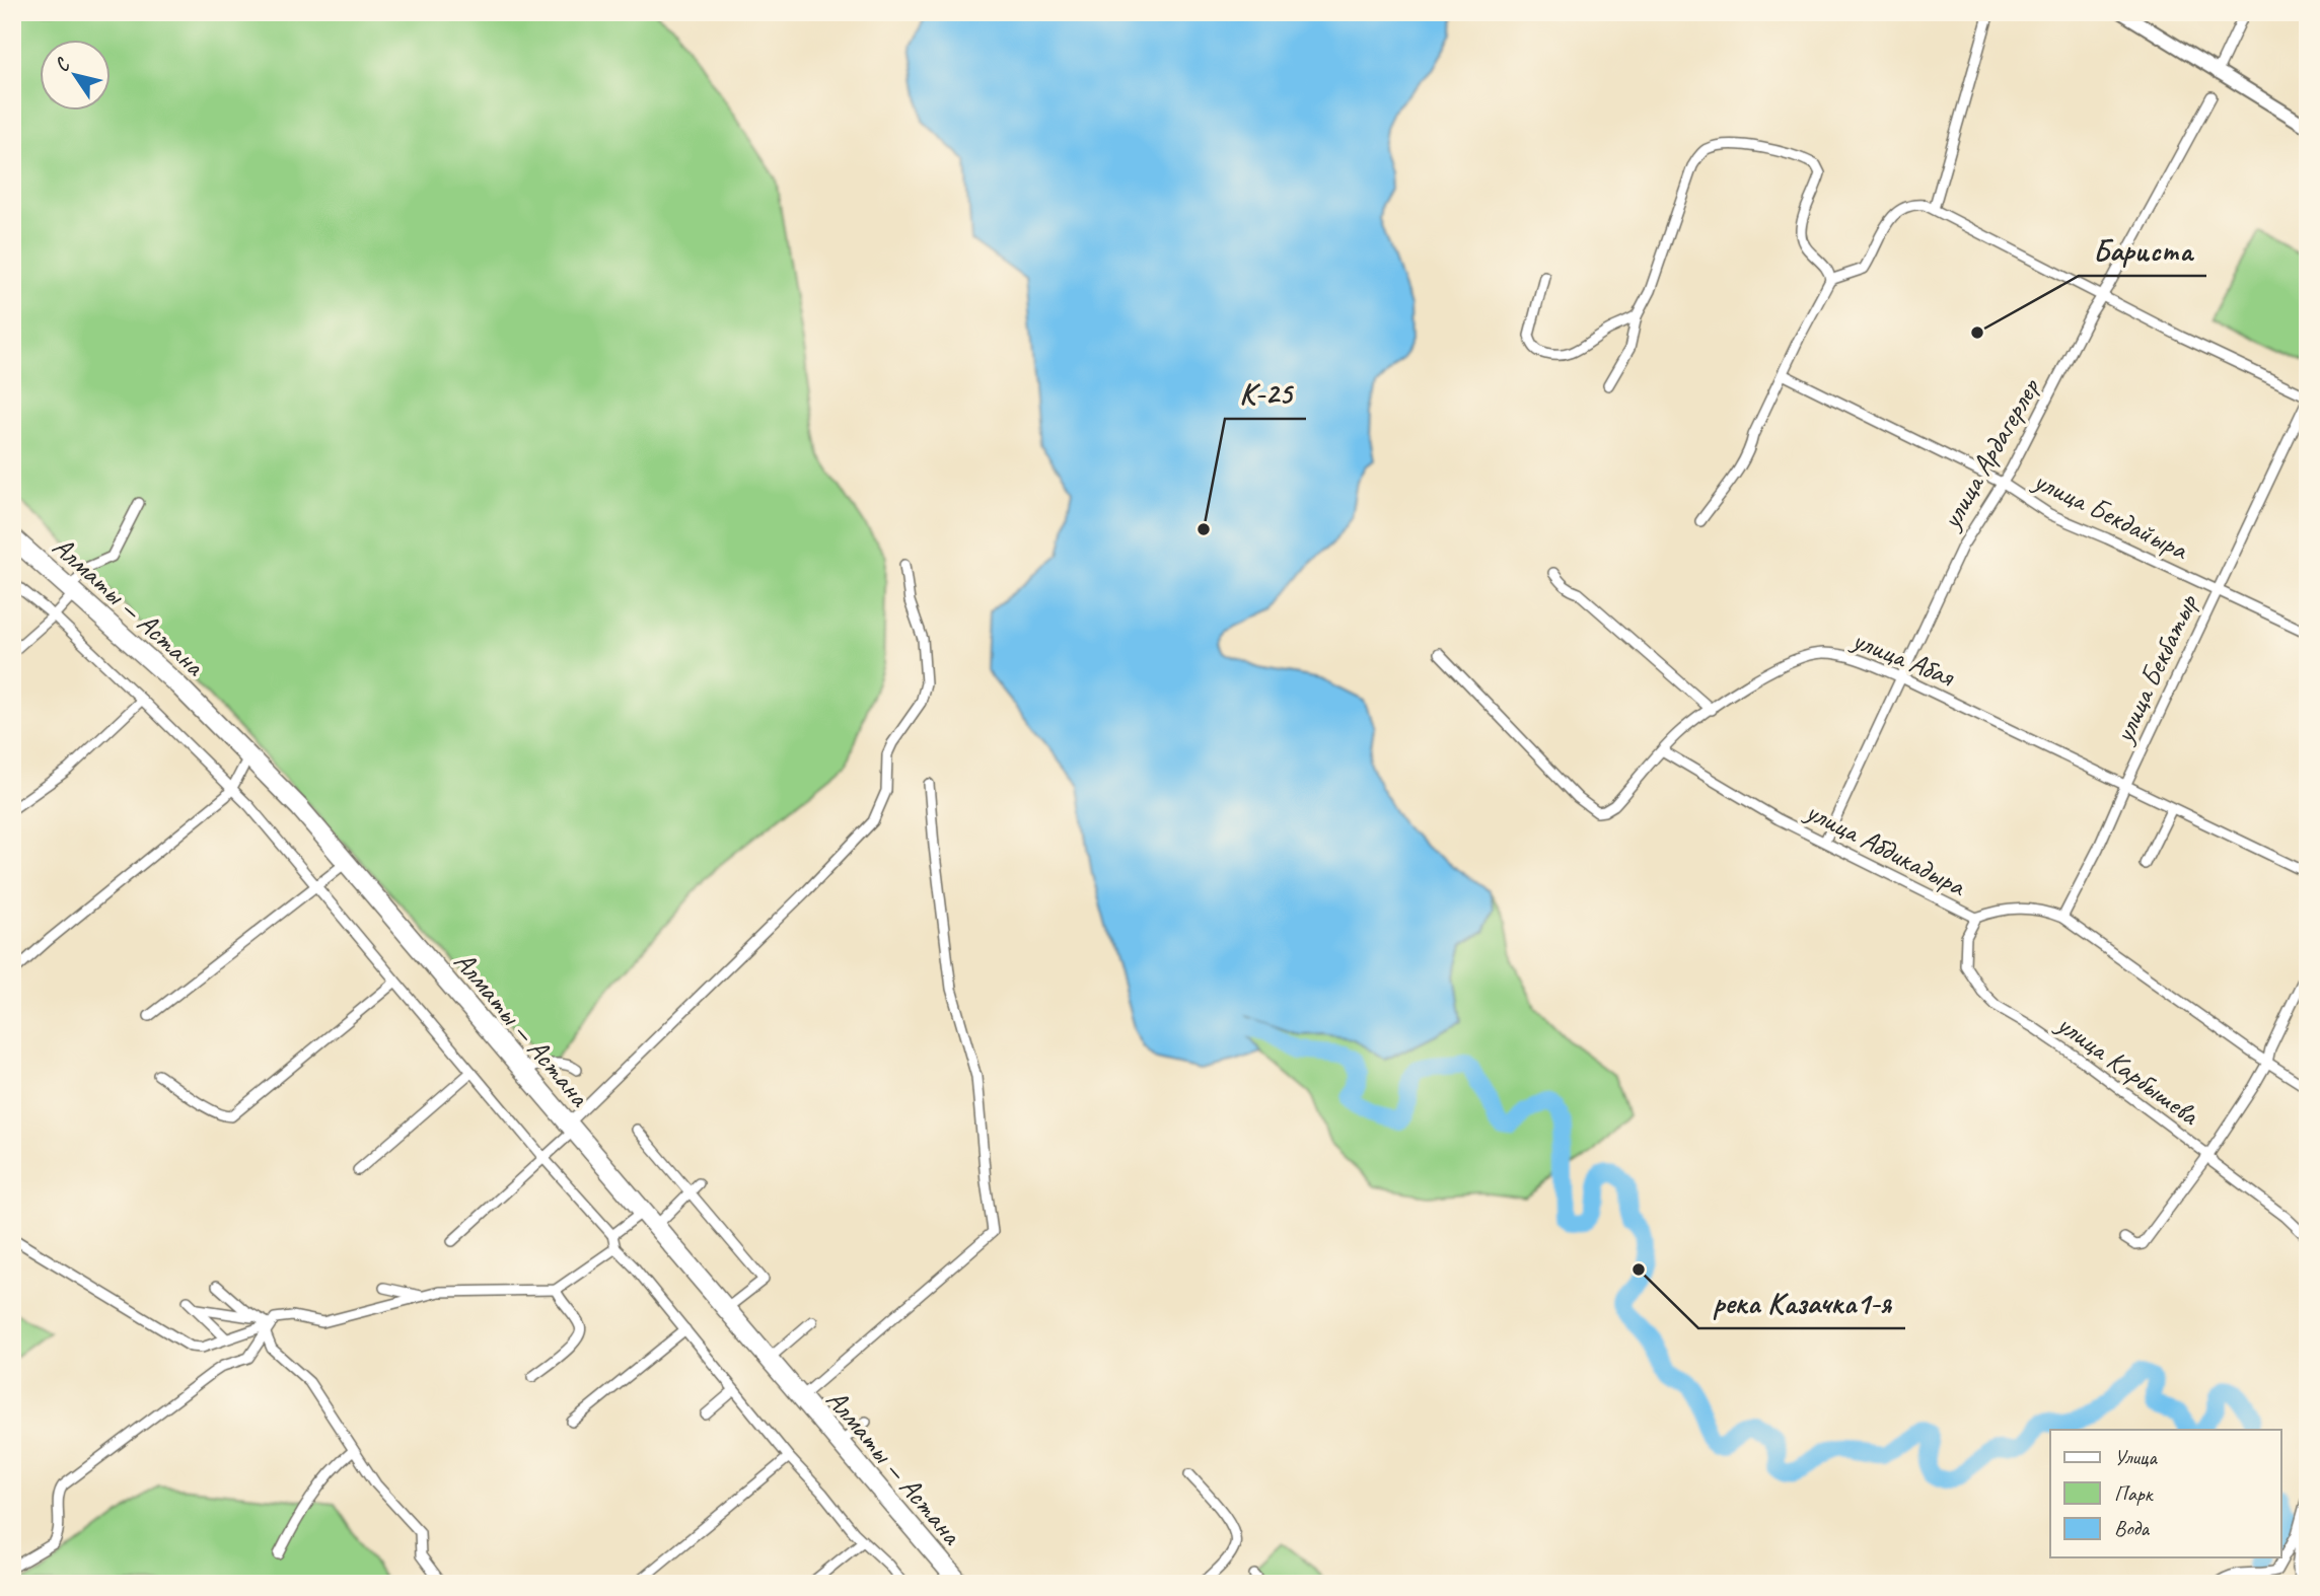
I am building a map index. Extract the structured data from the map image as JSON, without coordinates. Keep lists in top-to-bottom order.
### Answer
{
  "streets": {
    "highway": ["Алматы — Астана"],
    "street": [
      "улица Ардагерлер",
      "улица Бекдайыра",
      "улица Абая",
      "улица Бекбатыр",
      "улица Абдикадыра",
      "улица Карбышева"
    ]
  },
  "crossings": [
    ["улица Ардагерлер", "улица Бекдайыра"],
    ["улица Ардагерлер", "улица Абая"],
    ["улица Ардагерлер", "улица Абдикадыра"],
    ["улица Бекдайыра", "улица Бекбатыр"],
    ["улица Абая", "улица Бекбатыр"],
    ["улица Абая", "улица Абдикадыра"],
    ["улица Бекбатыр", "улица Абдикадыра"],
    ["улица Абдикадыра", "улица Карбышева"]
  ],
  "places": ["Бариста", "К-25", "река Казачка1-я"],
  "legend": ["Улица", "Парк", "Вода"],
  "north": "top left"
}
